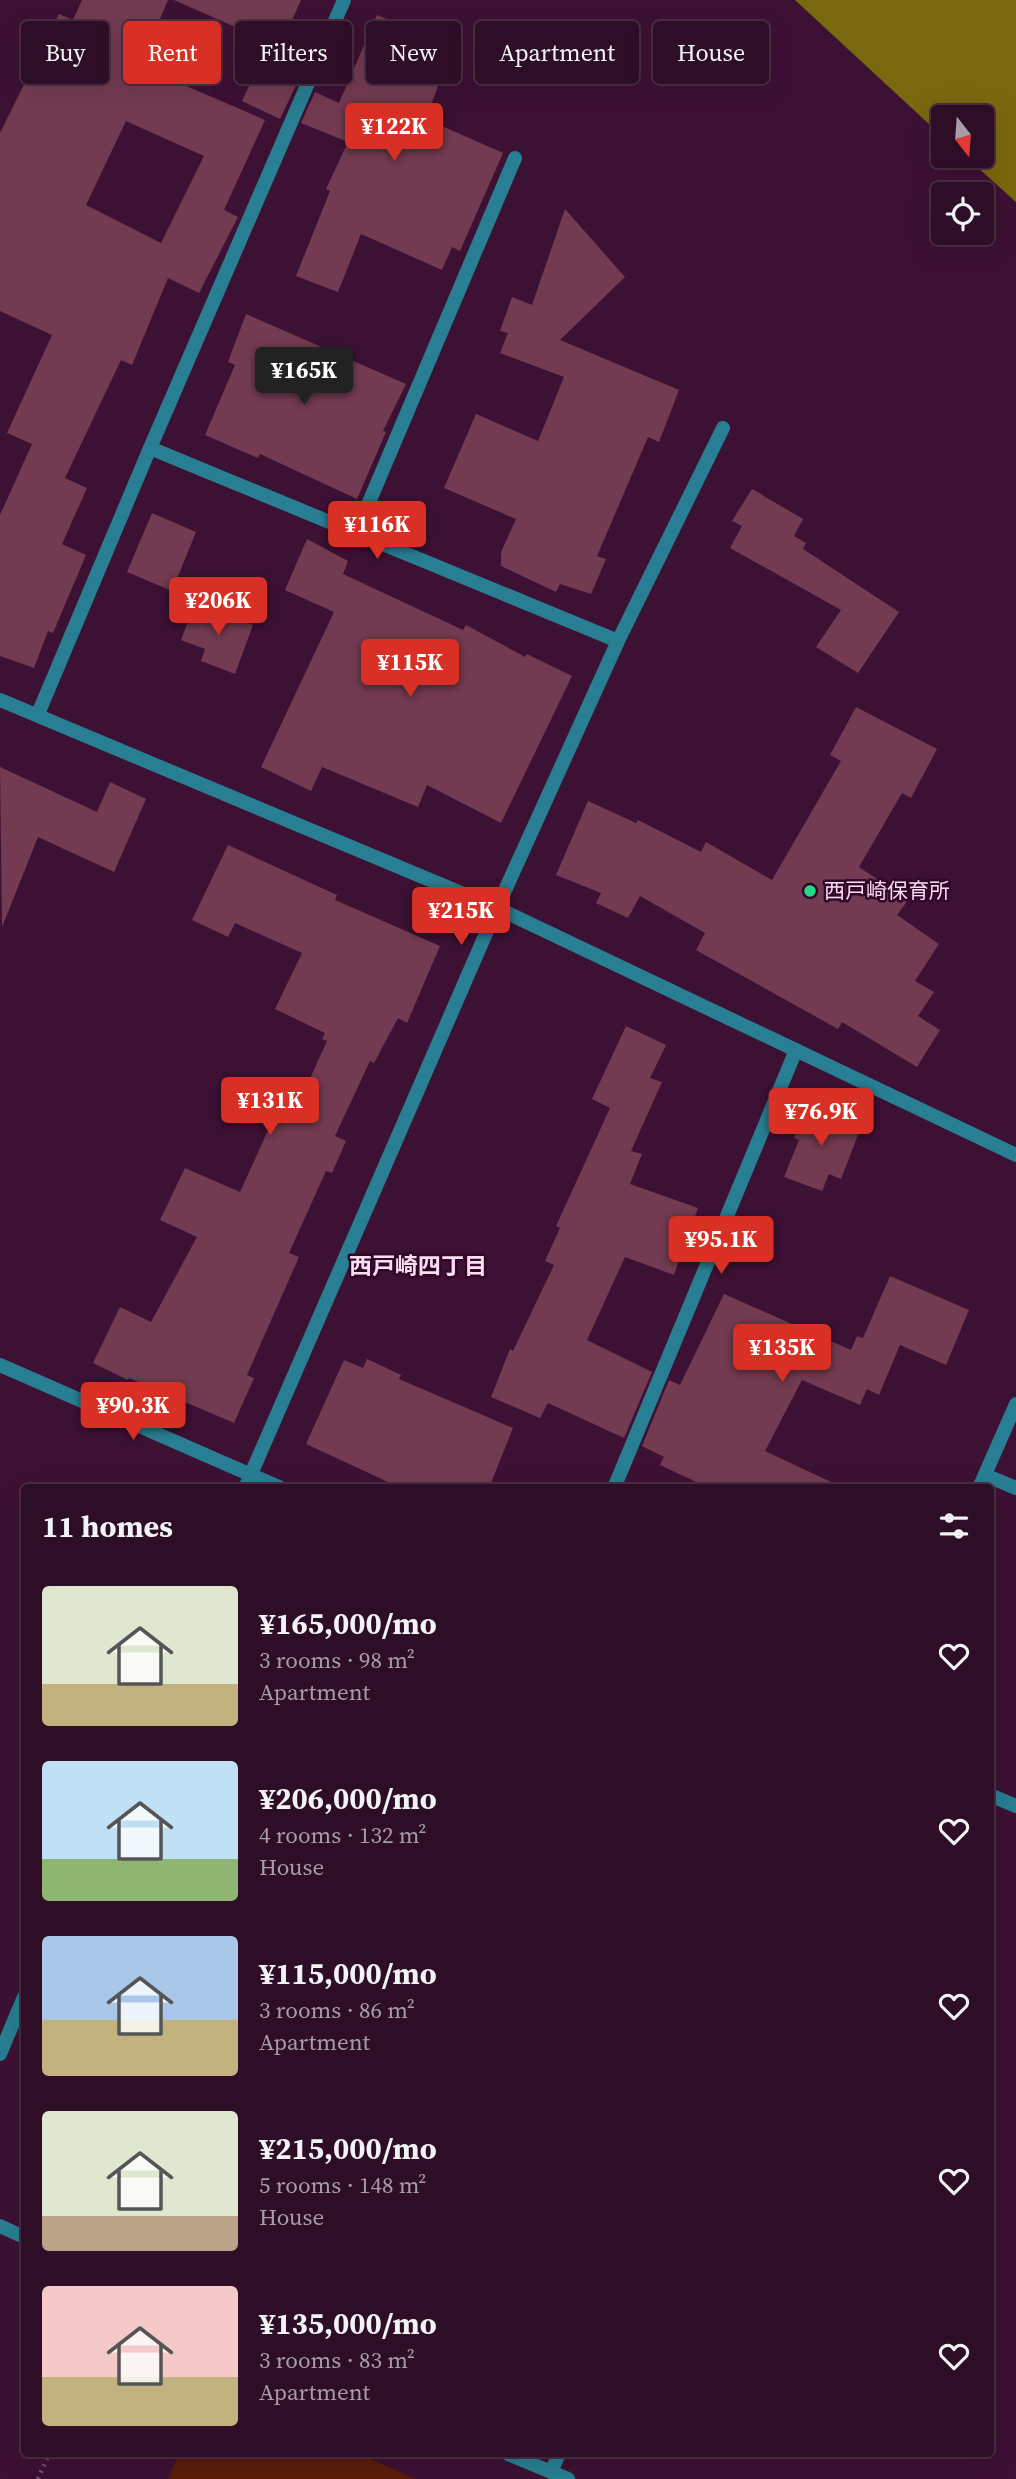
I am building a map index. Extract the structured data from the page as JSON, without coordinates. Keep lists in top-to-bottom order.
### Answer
{
  "districts": ["西戸崎四丁目"],
  "places": ["西戸崎保育所"],
  "north": "bottom",
  "page": {
    "chip": [
      "Buy",
      "Rent",
      "Filters",
      "New",
      "Apartment",
      "House"
    ],
    "price": [
      "¥122K",
      "¥165K",
      "¥116K",
      "¥206K",
      "¥115K",
      "¥215K",
      "¥131K",
      "¥76.9K",
      "¥95.1K",
      "¥135K",
      "¥90.3K"
    ],
    "heading": "11 homes",
    "list": [
      {
        "name": "¥165,000/mo",
        "note": "3 rooms · 98 m² · Apartment"
      },
      {
        "name": "¥206,000/mo",
        "note": "4 rooms · 132 m² · House"
      },
      {
        "name": "¥115,000/mo",
        "note": "3 rooms · 86 m² · Apartment"
      },
      {
        "name": "¥215,000/mo",
        "note": "5 rooms · 148 m² · House"
      },
      {
        "name": "¥135,000/mo",
        "note": "3 rooms · 83 m² · Apartment"
      }
    ]
  }
}
